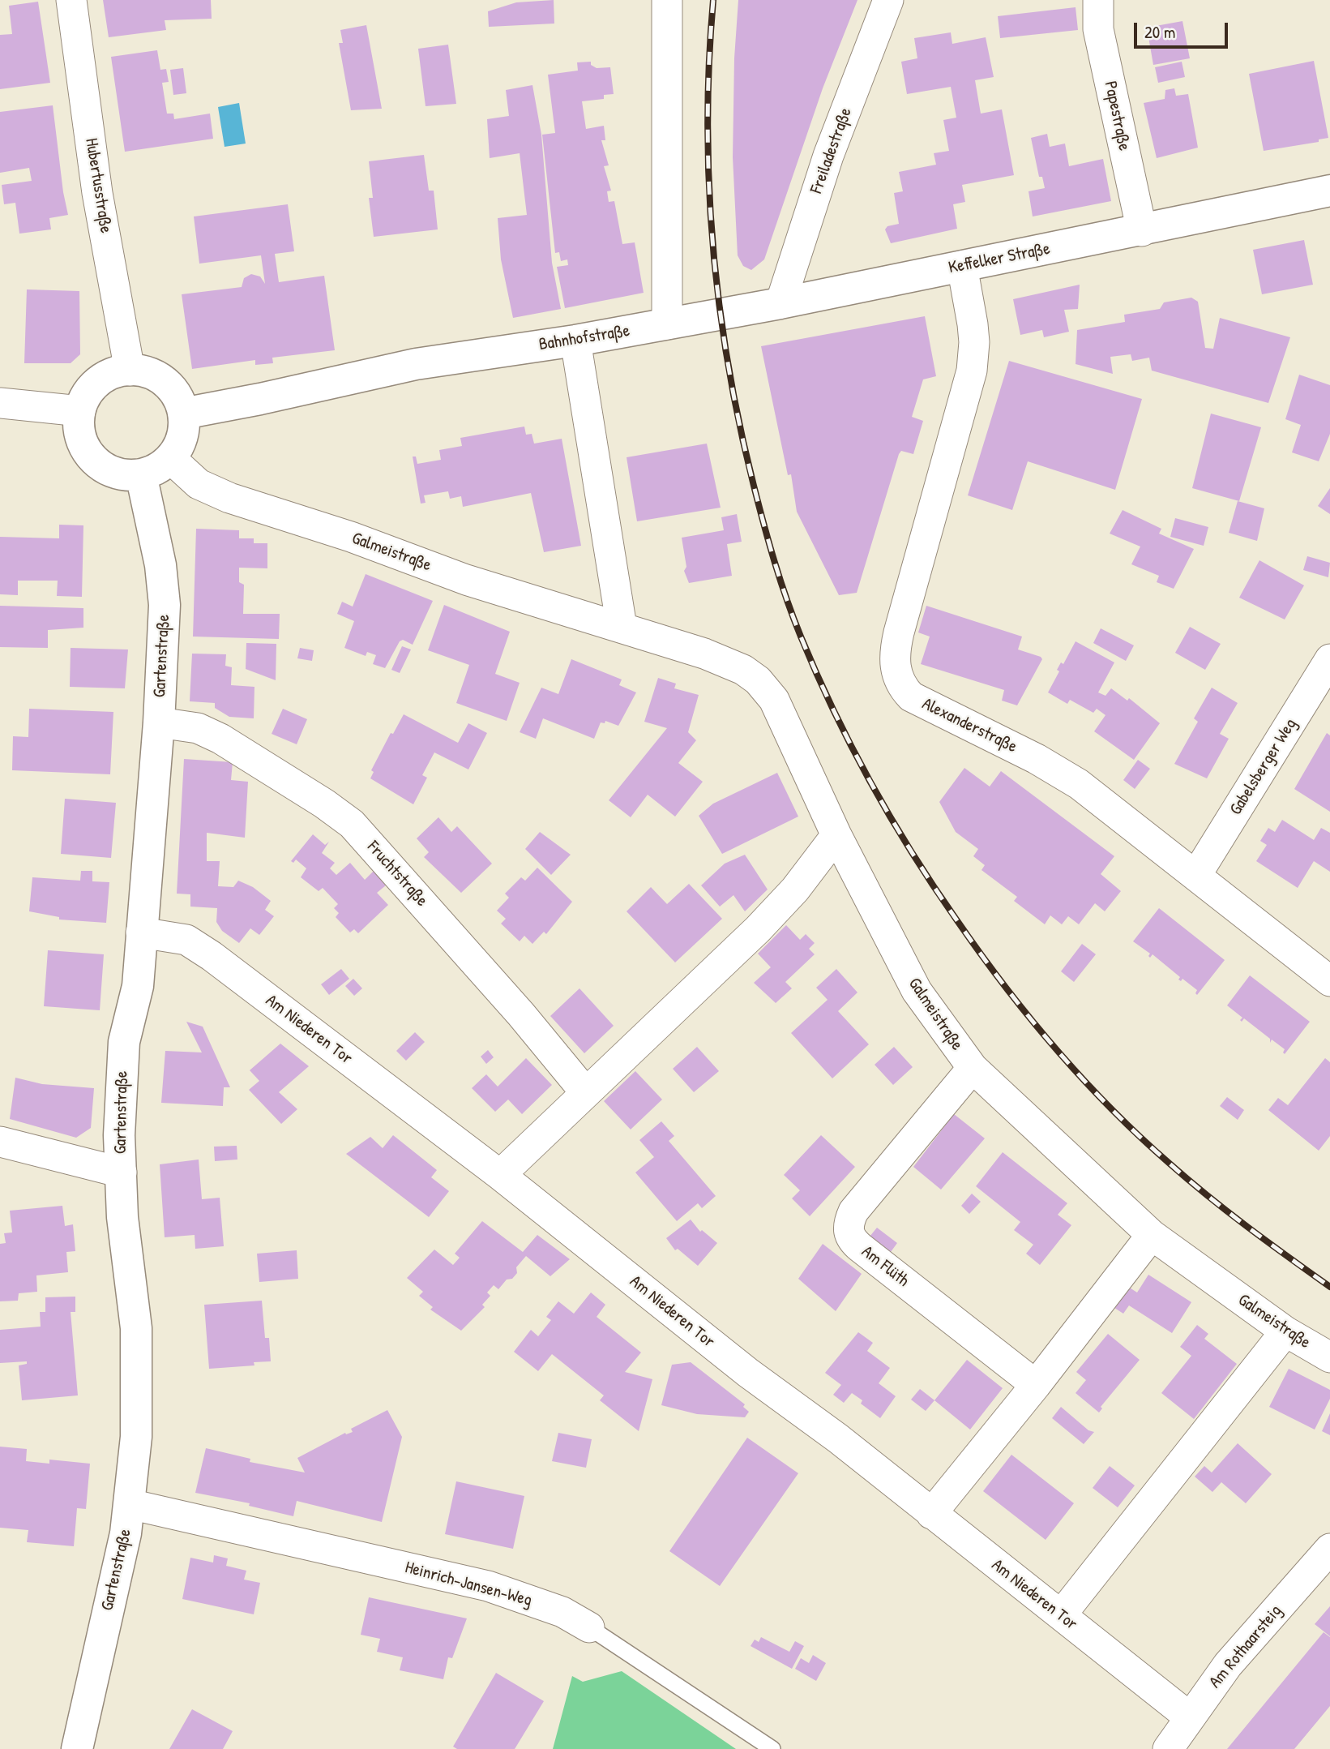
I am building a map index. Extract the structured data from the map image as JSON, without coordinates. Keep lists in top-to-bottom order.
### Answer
{
  "streets": {
    "street": [
      "Papestraße",
      "Freiladestraße",
      "Hubertusstraße",
      "Keffelker Straße",
      "Bahnhofstraße",
      "Galmeistraße",
      "Gartenstraße",
      "Alexanderstraße",
      "Gabelsberger Weg",
      "Fruchtstraße",
      "Am Niederen Tor",
      "Am Flüth",
      "Heinrich-Jansen-Weg",
      "Am Rothaarsteig"
    ]
  },
  "crossings": [
    ["Papestraße", "Keffelker Straße"],
    ["Freiladestraße", "Keffelker Straße"],
    ["Hubertusstraße", "Bahnhofstraße"],
    ["Hubertusstraße", "Galmeistraße"],
    ["Hubertusstraße", "Gartenstraße"],
    ["Keffelker Straße", "Bahnhofstraße"],
    ["Keffelker Straße", "Alexanderstraße"],
    ["Bahnhofstraße", "Galmeistraße"],
    ["Bahnhofstraße", "Gartenstraße"],
    ["Galmeistraße", "Gartenstraße"],
    ["Galmeistraße", "Am Flüth"],
    ["Gartenstraße", "Fruchtstraße"],
    ["Gartenstraße", "Am Niederen Tor"],
    ["Gartenstraße", "Heinrich-Jansen-Weg"],
    ["Alexanderstraße", "Gabelsberger Weg"],
    ["Am Niederen Tor", "Am Rothaarsteig"]
  ],
  "scale_bar": "20 m"
}
